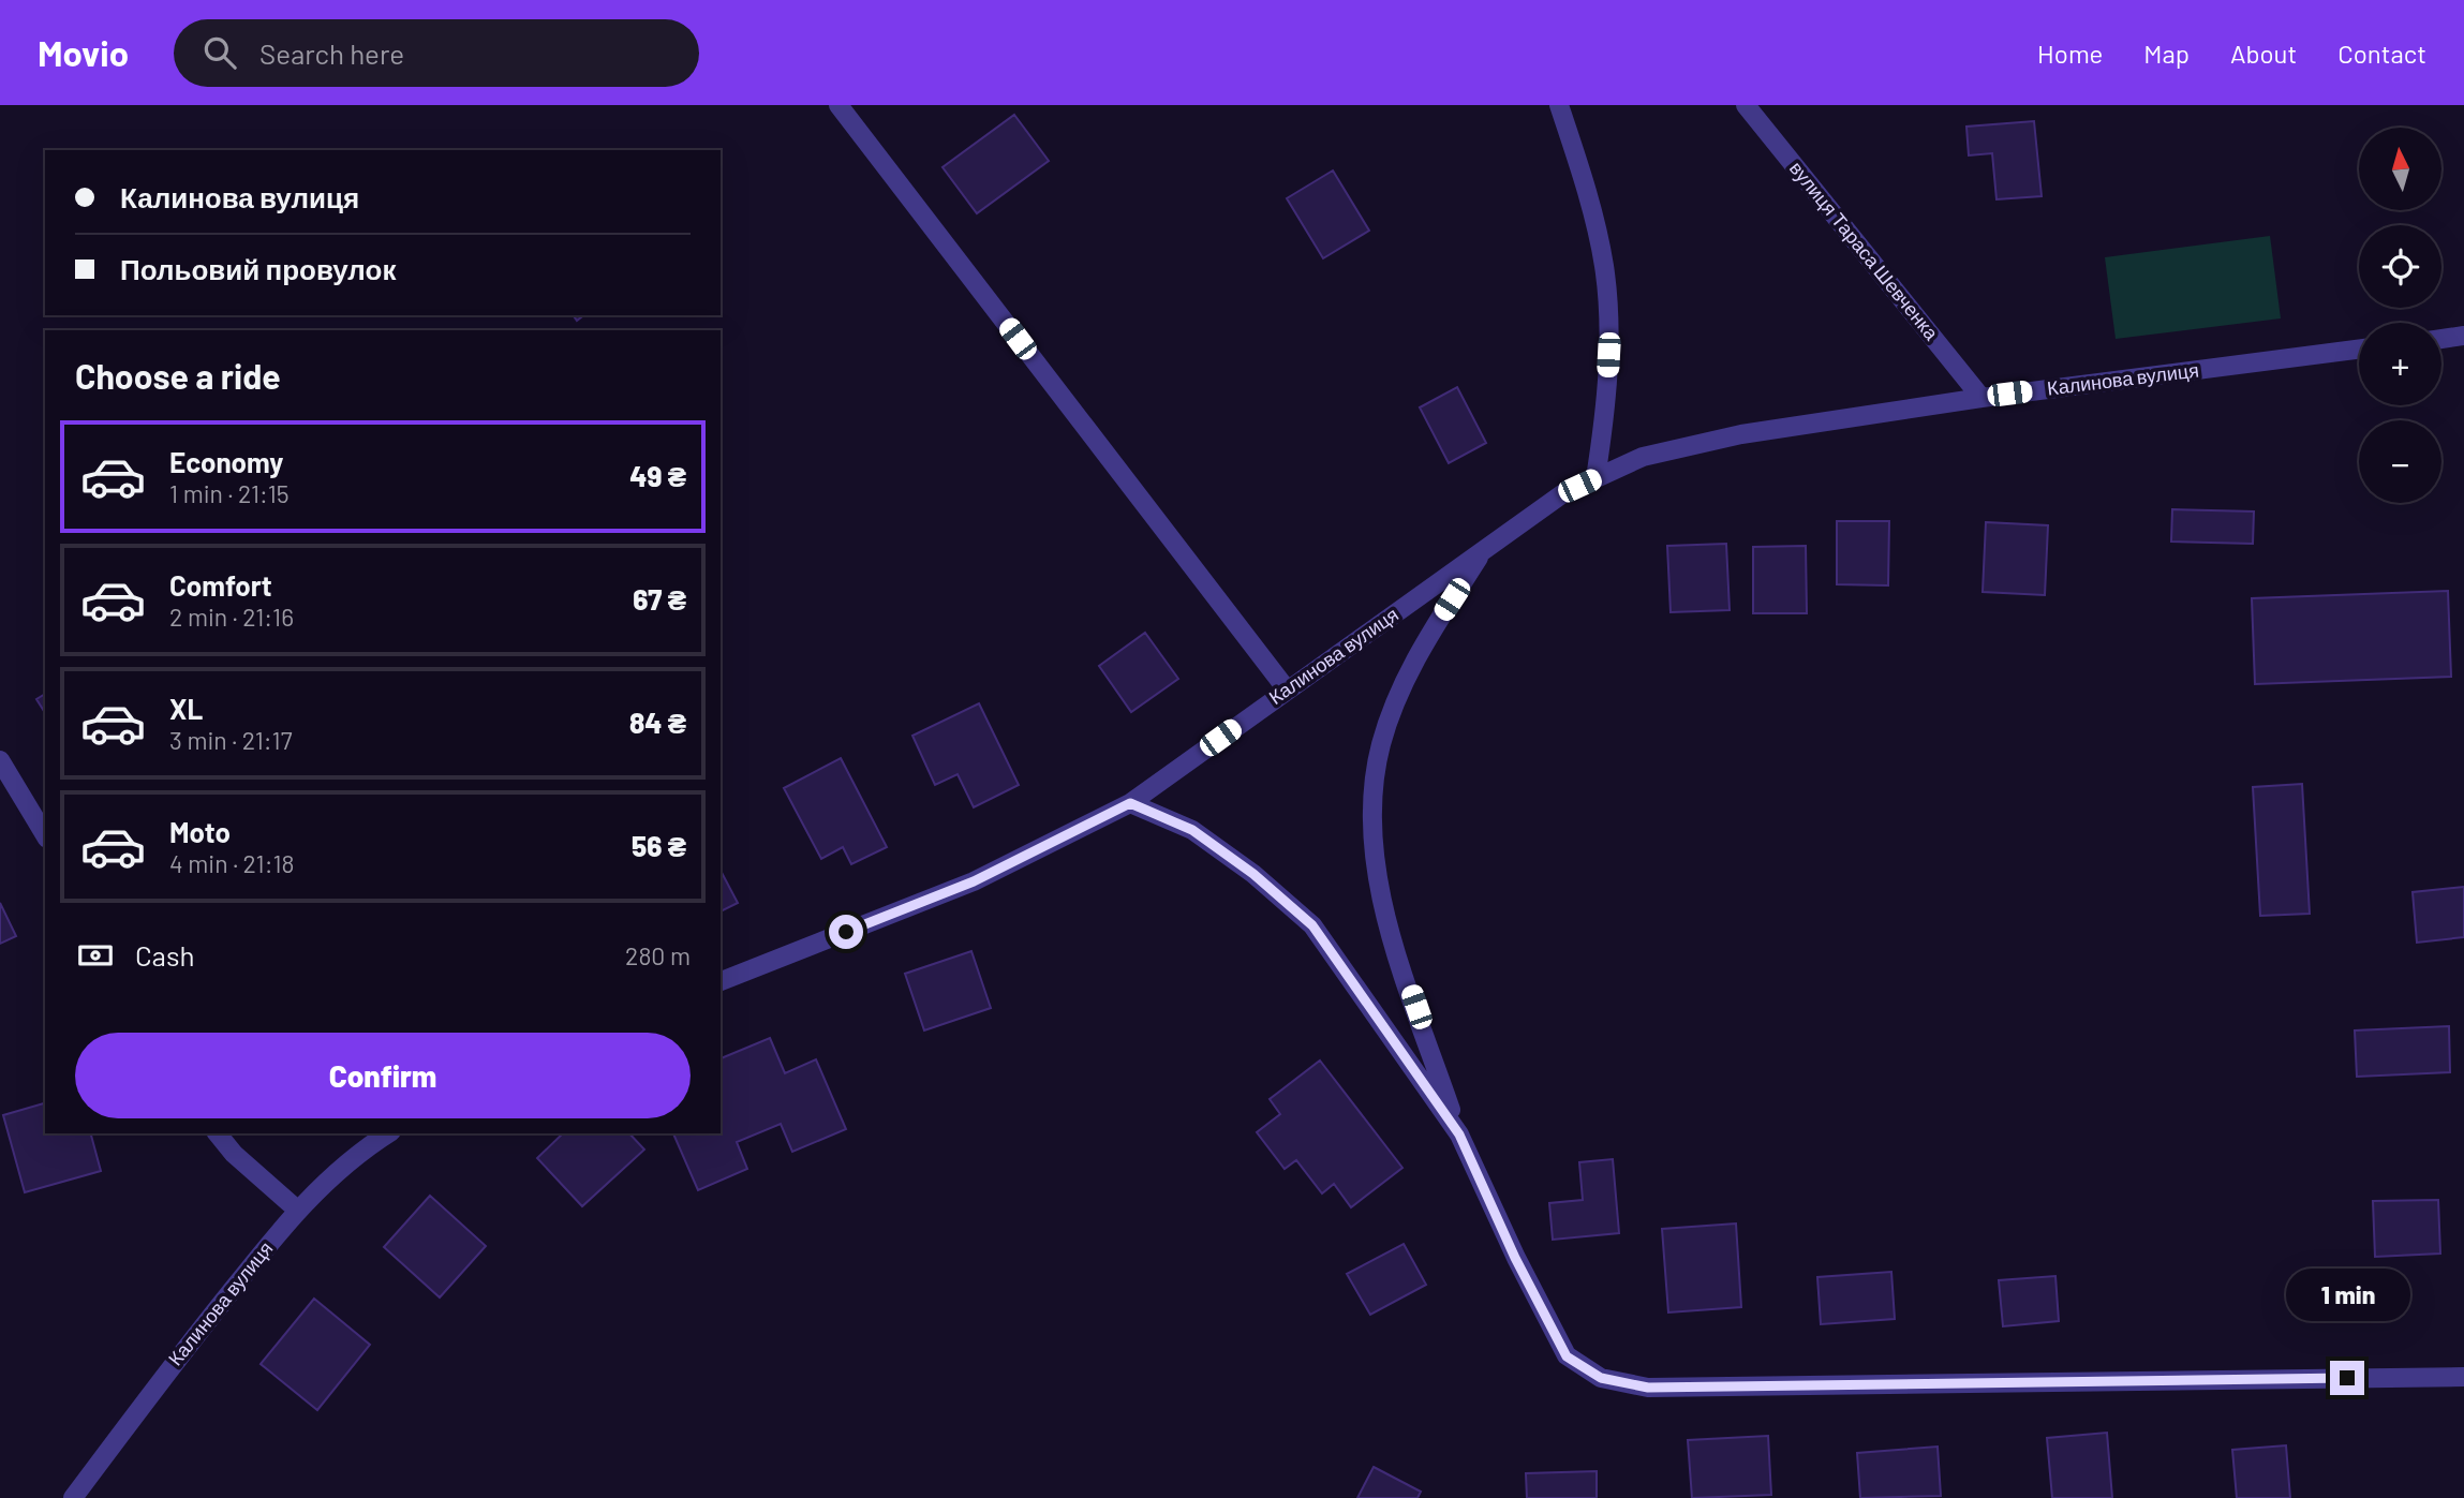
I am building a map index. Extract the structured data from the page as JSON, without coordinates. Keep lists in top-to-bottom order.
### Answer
{
  "streets": {
    "street": ["вулиця Тараса Шевченка", "Калинова вулиця"]
  },
  "crossings": [
    ["вулиця Тараса Шевченка", "Калинова вулиця"]
  ],
  "north": "top",
  "page": {
    "header": "Movio",
    "search": "Search here",
    "nav": [
      "Home",
      "Map",
      "About",
      "Contact"
    ],
    "map_buttons": ["+", "−"],
    "banner": ["Калинова вулиця", "Польовий провулок"],
    "heading": "Choose a ride",
    "list": [
      {
        "name": "Economy",
        "note": "1 min · 21:15",
        "value": "49 ₴"
      },
      {
        "name": "Comfort",
        "note": "2 min · 21:16",
        "value": "67 ₴"
      },
      {
        "name": "XL",
        "note": "3 min · 21:17",
        "value": "84 ₴"
      },
      {
        "name": "Moto",
        "note": "4 min · 21:18",
        "value": "56 ₴"
      }
    ],
    "pay": ["Cash", "280 m"],
    "buttons": "Confirm",
    "bubble": "1 min"
  }
}
